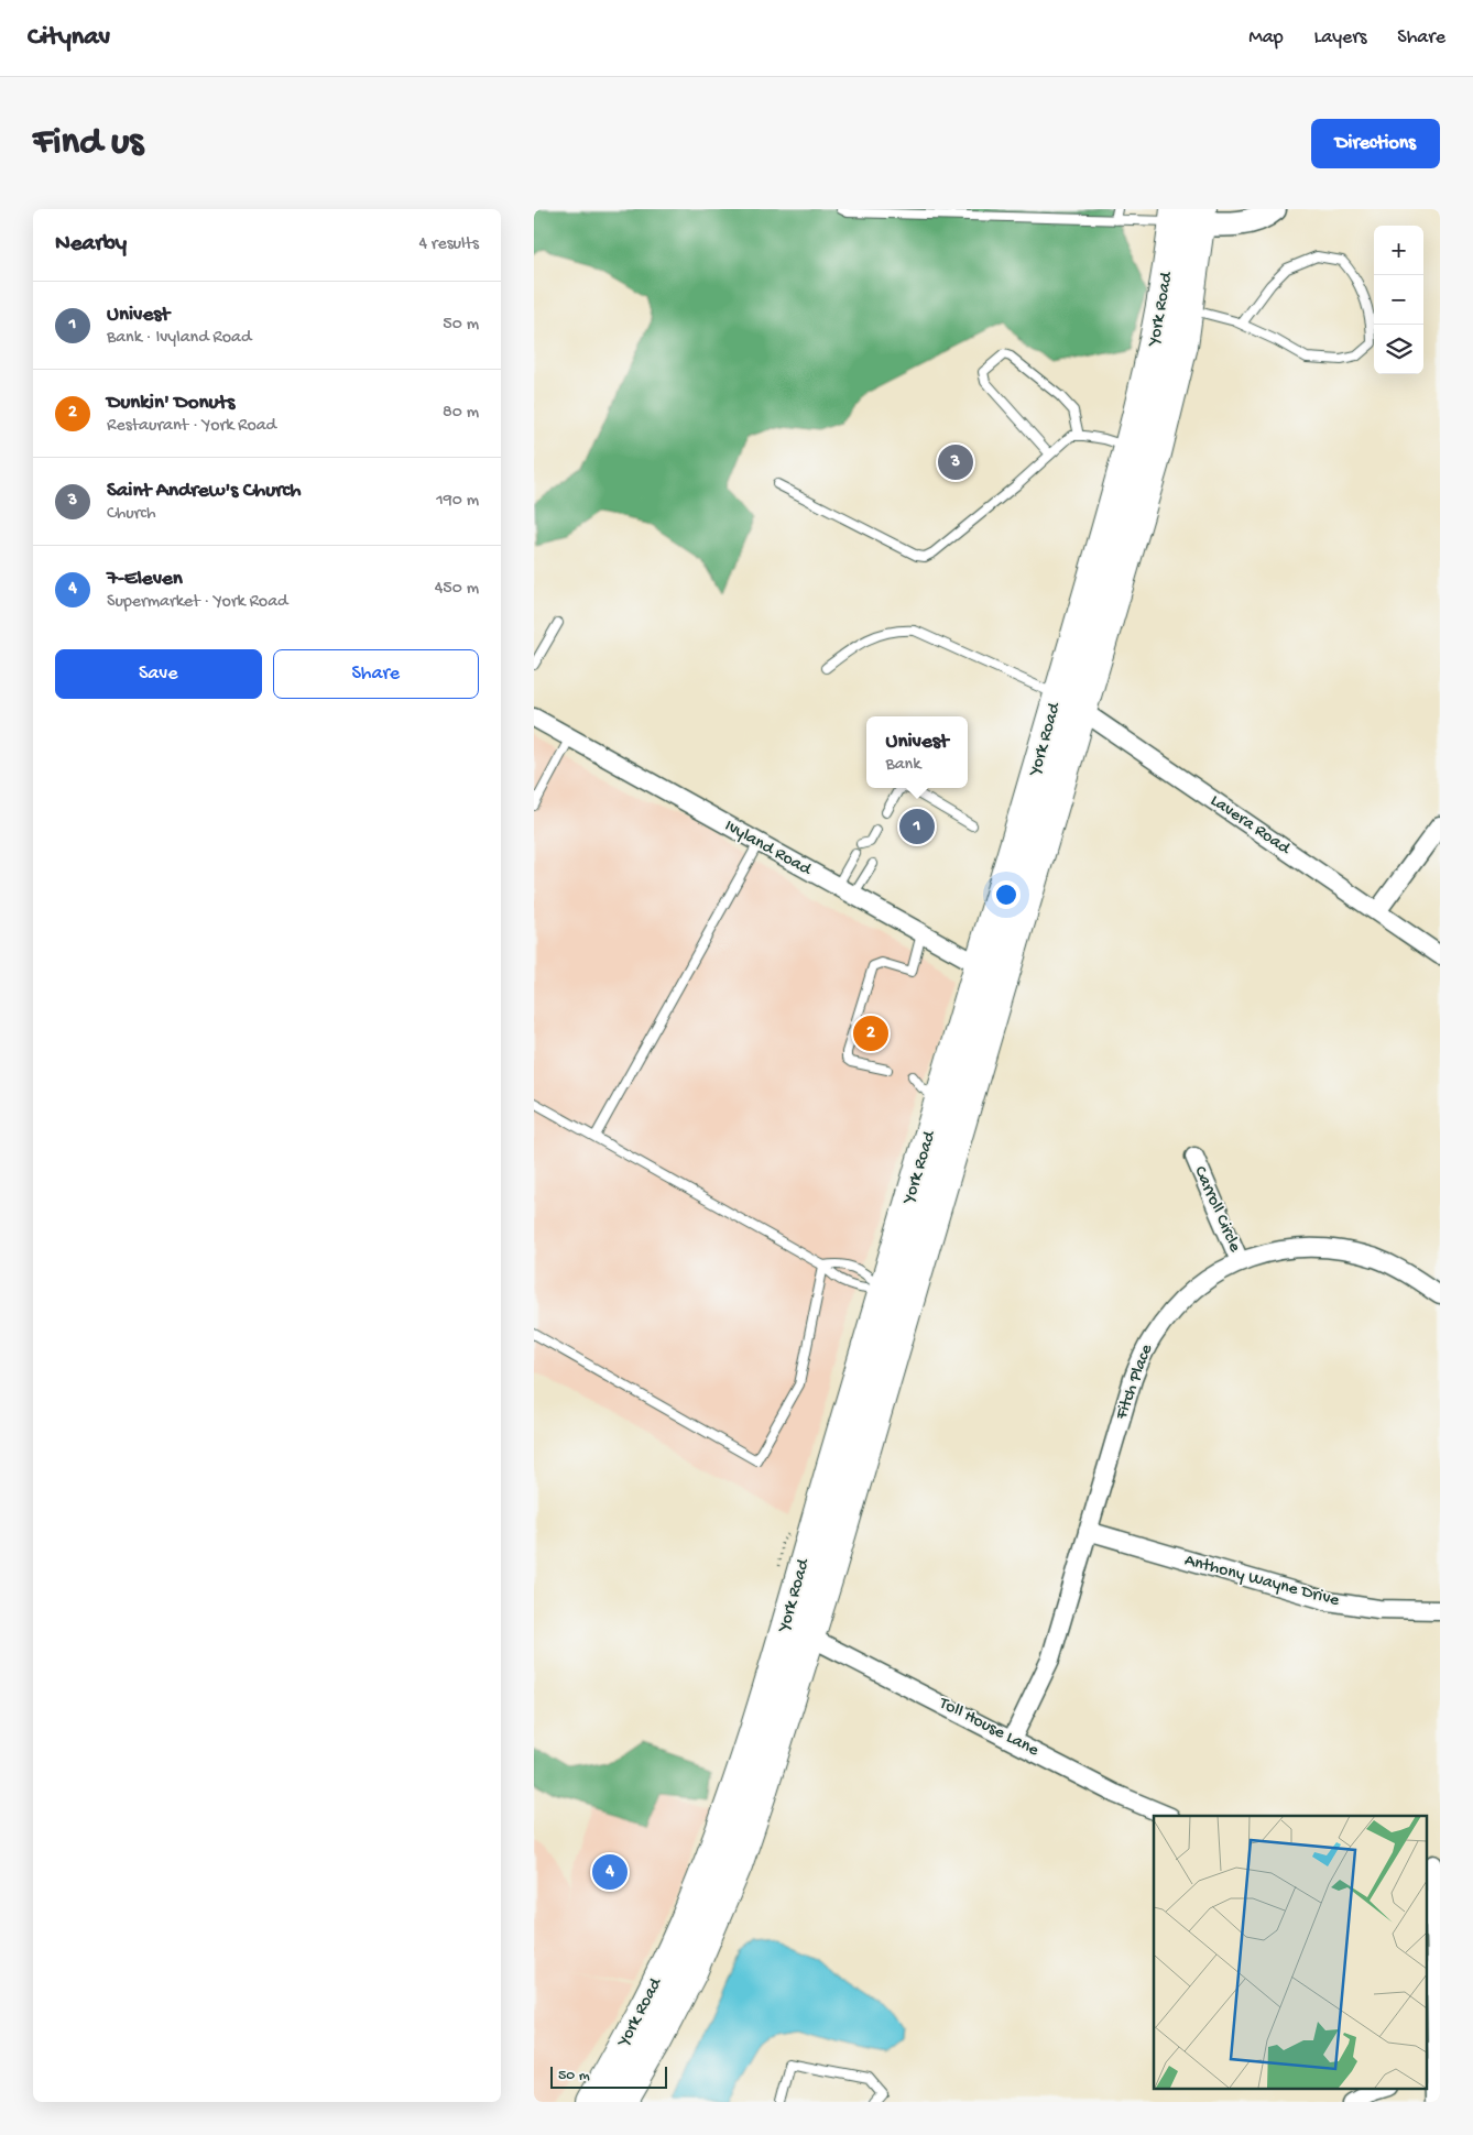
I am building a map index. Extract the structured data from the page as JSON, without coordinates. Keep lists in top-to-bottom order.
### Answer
{
  "streets": {
    "highway": ["York Road"],
    "street": [
      "Lavera Road",
      "Ivyland Road",
      "Carroll Circle",
      "Fitch Place",
      "Anthony Wayne Drive",
      "Toll House Lane"
    ]
  },
  "crossings": [
    ["York Road", "Lavera Road"],
    ["York Road", "Ivyland Road"],
    ["York Road", "Toll House Lane"],
    ["Carroll Circle", "Fitch Place"],
    ["Fitch Place", "Anthony Wayne Drive"],
    ["Fitch Place", "Toll House Lane"]
  ],
  "scale_bar": "50 m",
  "page": {
    "header": "Citynav",
    "nav": ["Map", "Layers", "Share"],
    "buttons": [
      "Directions",
      ["Save", "Share"]
    ],
    "title": "Find us",
    "heading": ["Nearby", "4 results"],
    "map_buttons": ["+", "−"],
    "list": [
      {
        "mark": "1",
        "name": "Univest",
        "note": "Bank · Ivyland Road",
        "value": "50 m"
      },
      {
        "mark": "2",
        "name": "Dunkin' Donuts",
        "note": "Restaurant · York Road",
        "value": "80 m"
      },
      {
        "mark": "3",
        "name": "Saint Andrew's Church",
        "note": "Church",
        "value": "190 m"
      },
      {
        "mark": "4",
        "name": "7-Eleven",
        "note": "Supermarket · York Road",
        "value": "450 m"
      }
    ],
    "pins": [
      "3",
      "1",
      "2",
      "4"
    ],
    "popup": ["Univest", "Bank"],
    "scale": "50 m"
  }
}
